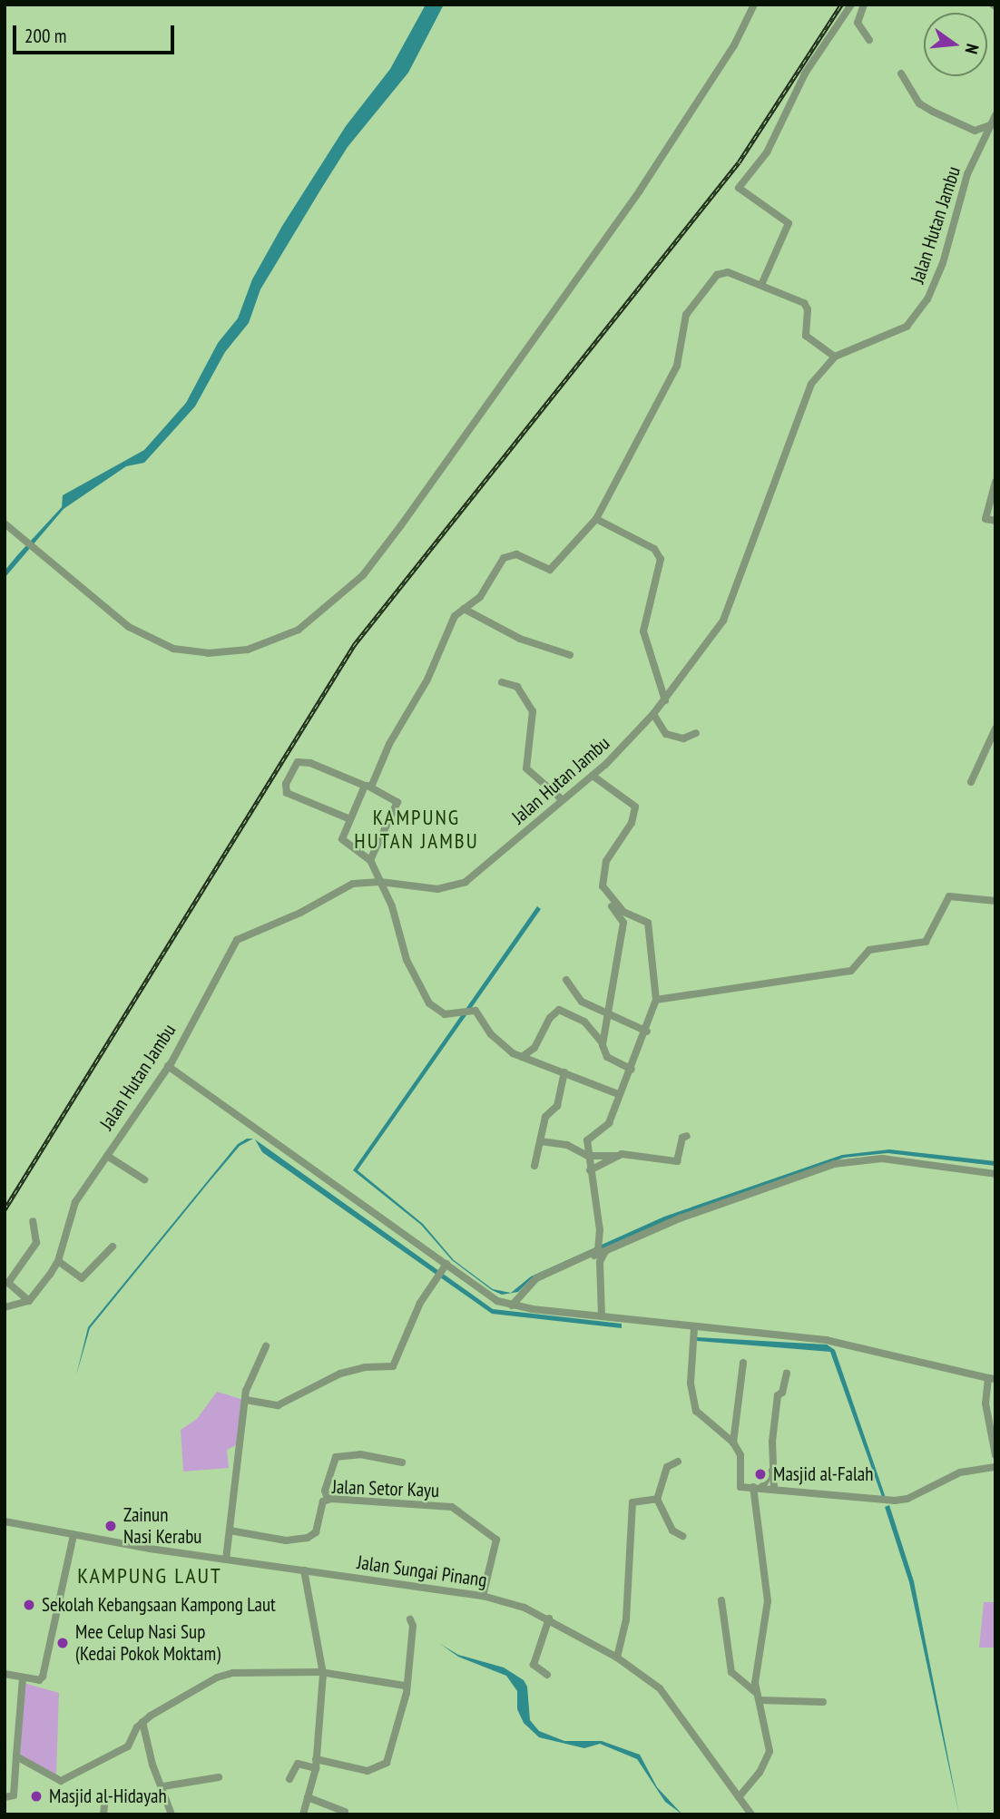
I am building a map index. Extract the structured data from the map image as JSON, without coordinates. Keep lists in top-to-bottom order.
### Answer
{
  "streets": {
    "street": ["Jalan Hutan Jambu", "Jalan Setor Kayu", "Jalan Sungai Pinang"]
  },
  "crossings": [
    ["Jalan Setor Kayu", "Jalan Sungai Pinang"]
  ],
  "districts": ["KAMPUNG HUTAN JAMBU", "KAMPUNG LAUT"],
  "places": [
    "Masjid al-Falah",
    "Zainun Nasi Kerabu",
    "Sekolah Kebangsaan Kampong Laut",
    "Mee Celup Nasi Sup (Kedai Pokok Moktam)",
    "Masjid al-Hidayah"
  ],
  "scale_bar": "200 m",
  "north": "right"
}
